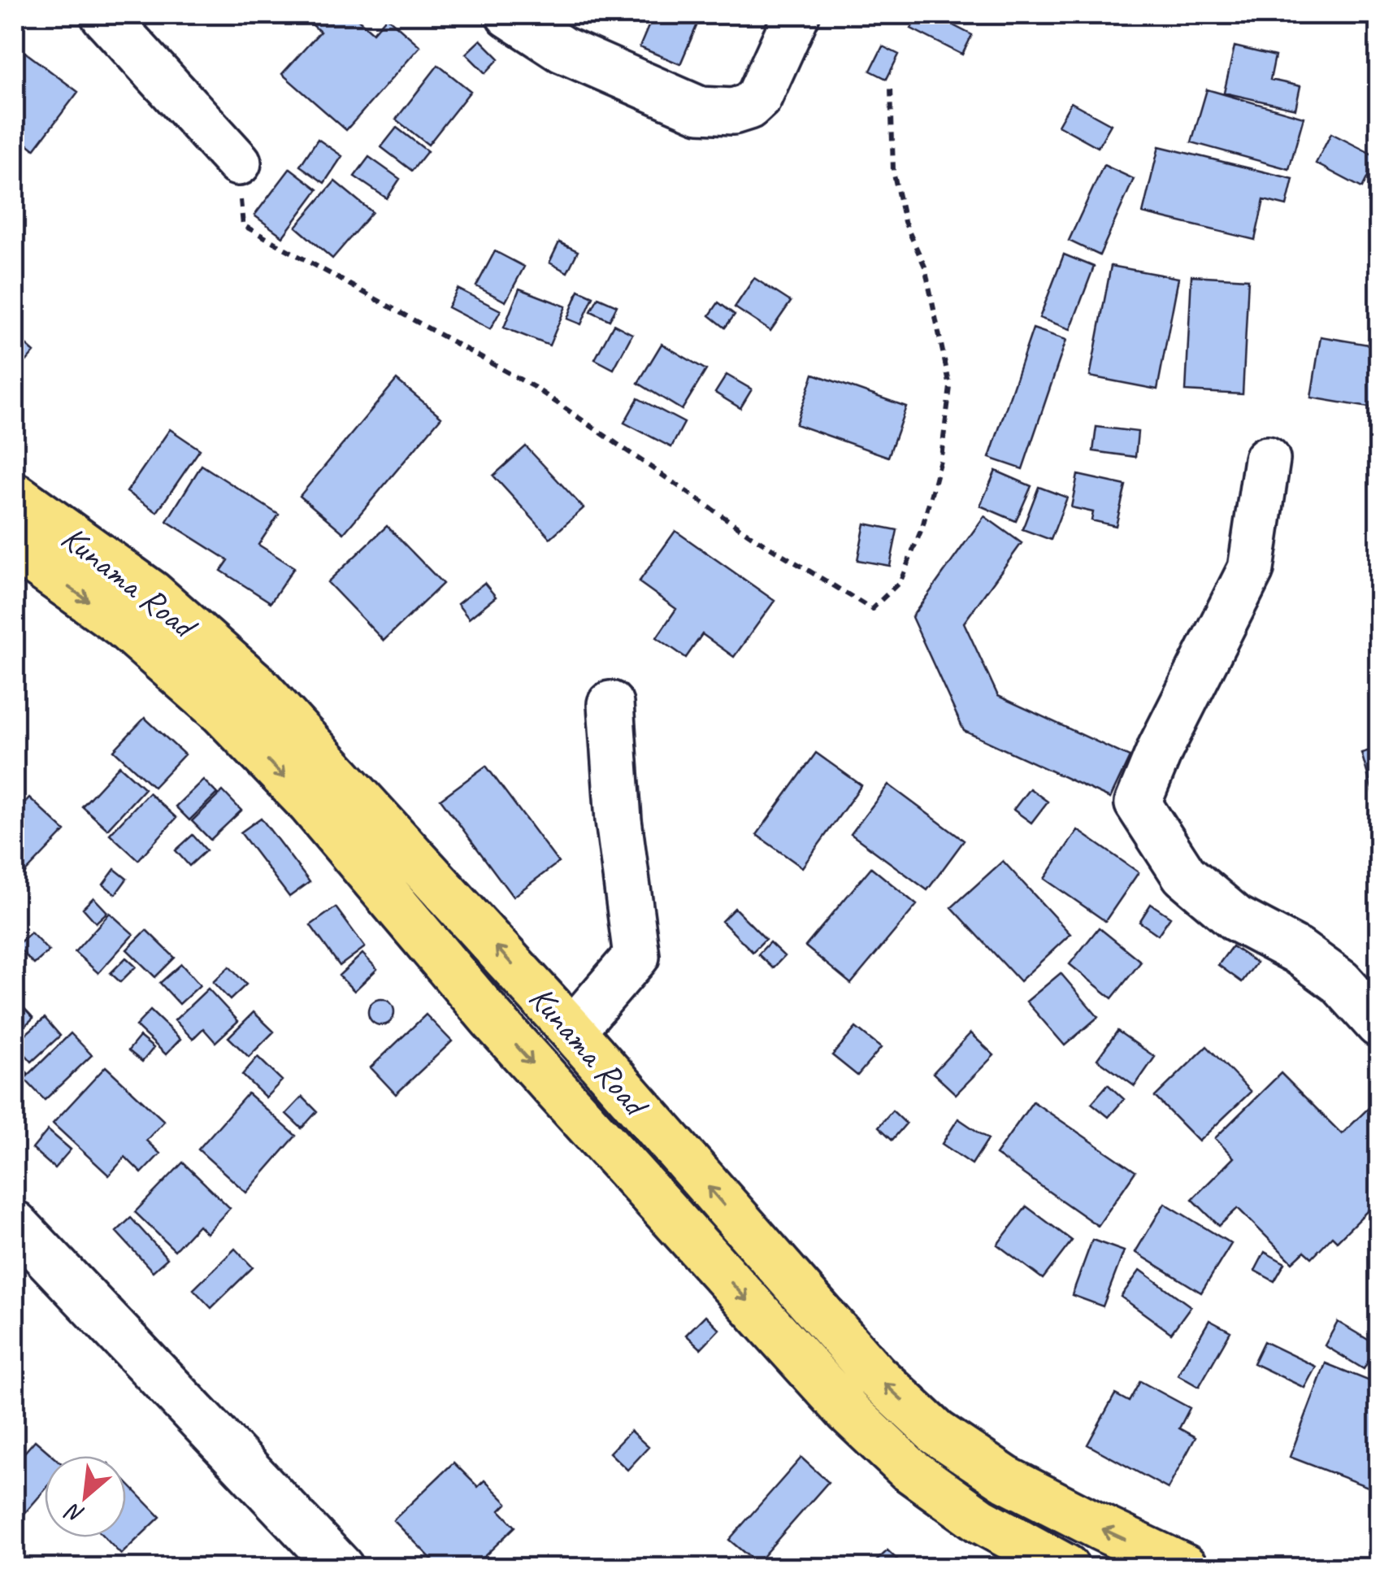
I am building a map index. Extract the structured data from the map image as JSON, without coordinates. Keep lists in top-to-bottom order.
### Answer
{
  "streets": {
    "main road": ["Kunama Road"]
  },
  "north": "bottom left"
}
